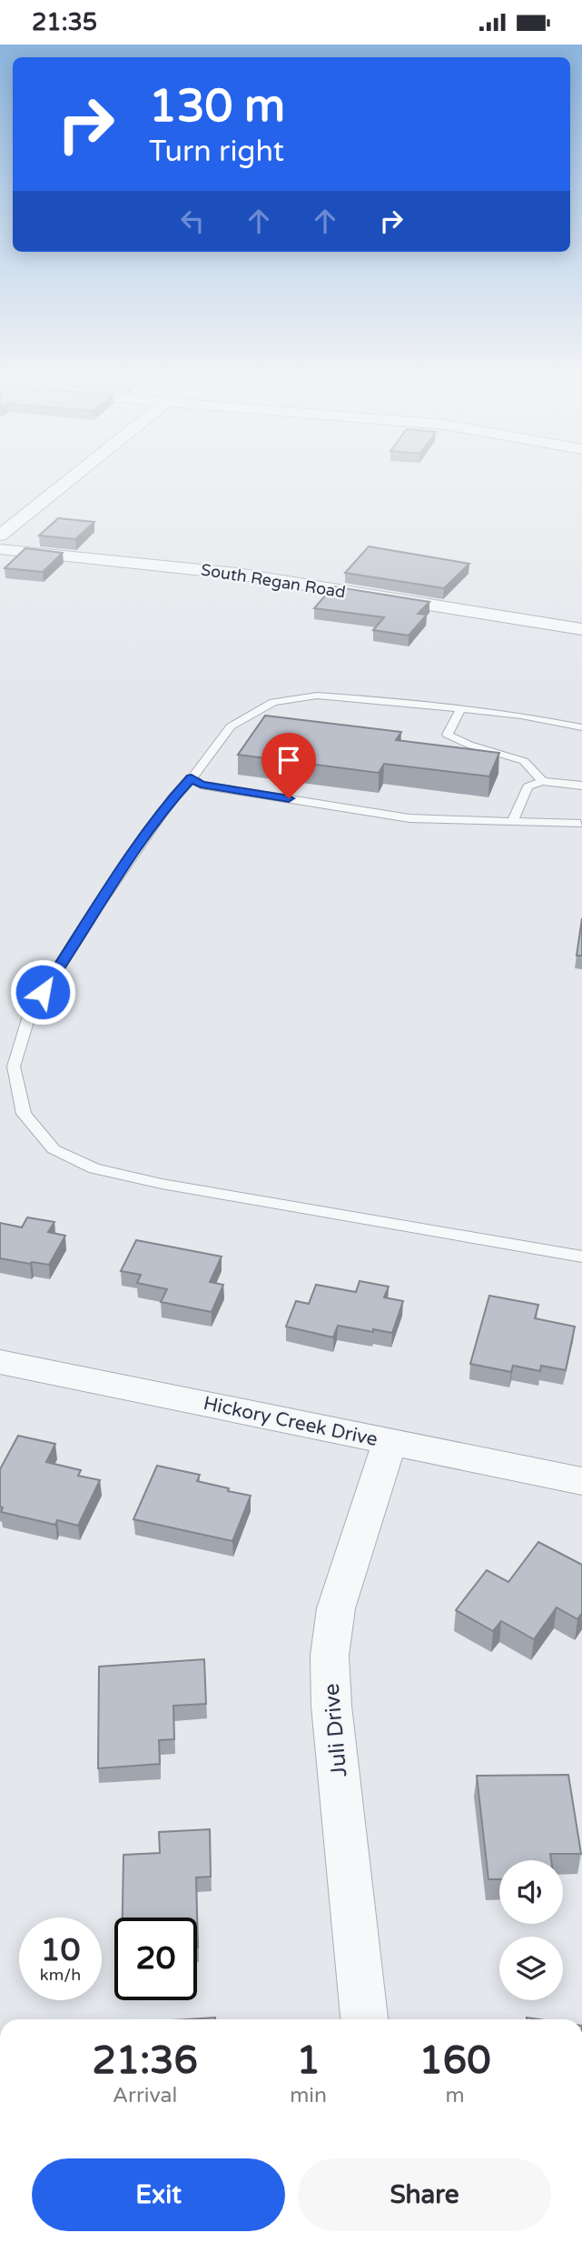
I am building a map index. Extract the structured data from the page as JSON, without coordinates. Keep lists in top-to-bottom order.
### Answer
{
  "streets": {
    "street": ["South Regan Road", "Hickory Creek Drive", "Juli Drive"]
  },
  "crossings": [
    ["Hickory Creek Drive", "Juli Drive"]
  ],
  "page": {
    "status": "21:35",
    "turn": ["130 m", "Turn right"],
    "speed": "10 km/h",
    "limit": "20",
    "eta": [
      "21:36",
      "Arrival",
      "1",
      "min",
      "160",
      "m"
    ],
    "buttons": ["Exit", "Share"]
  }
}
